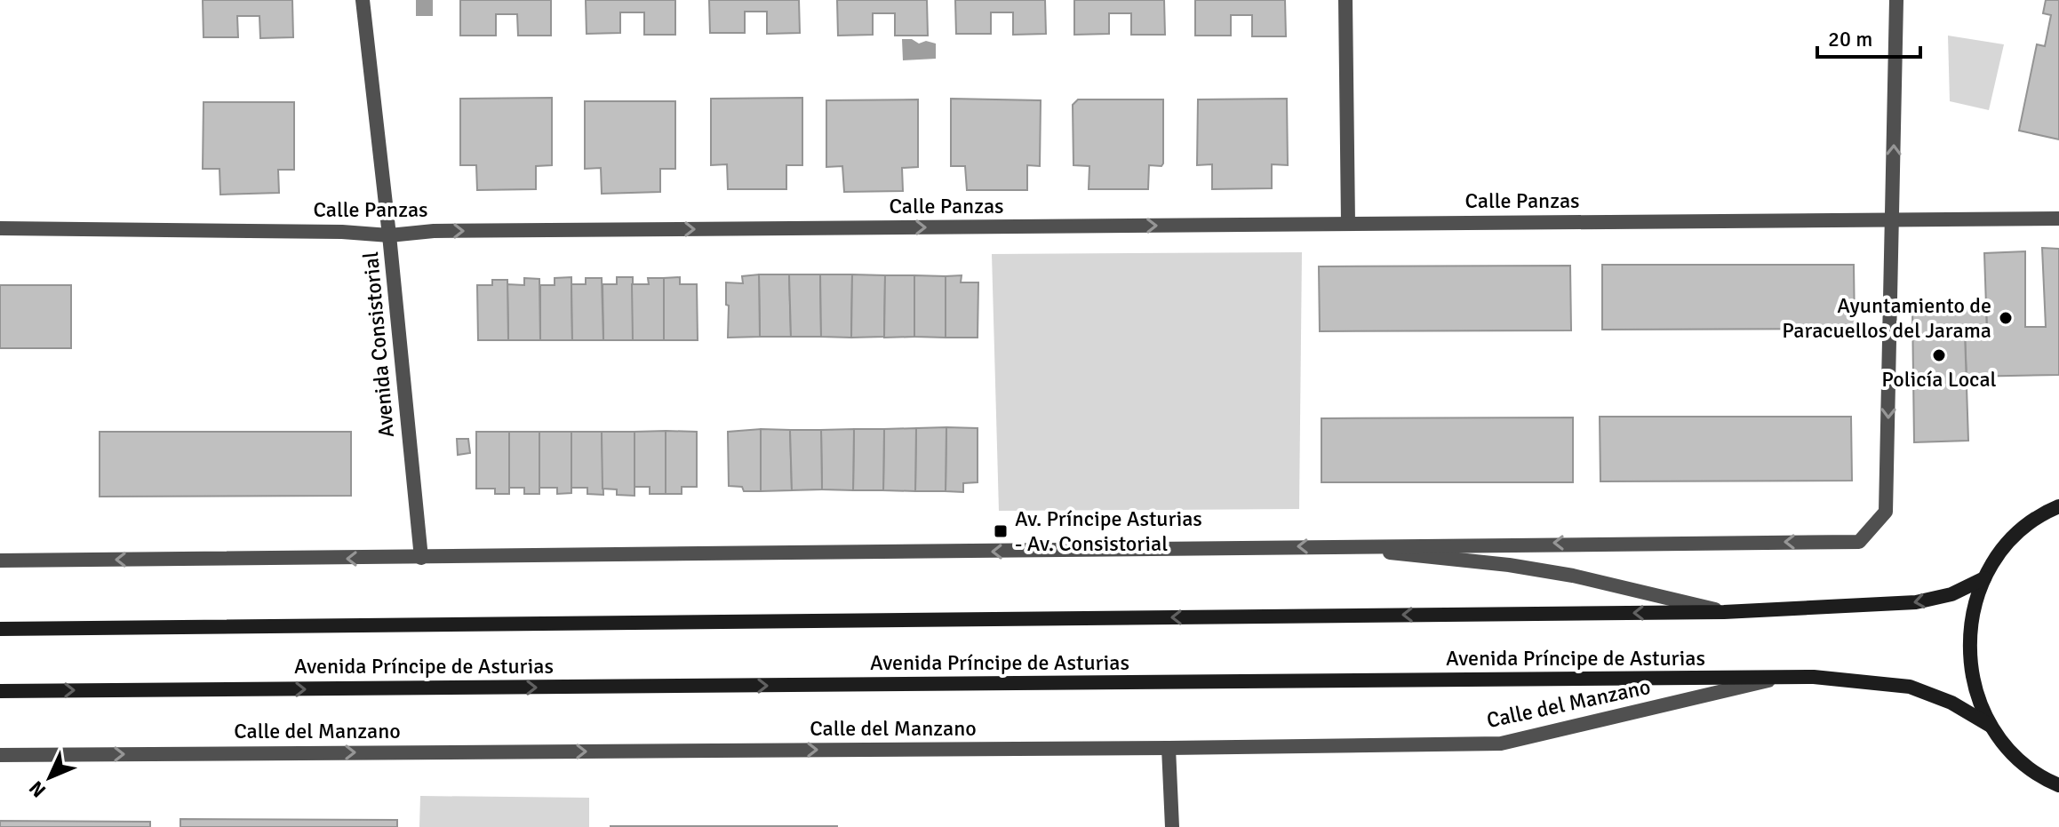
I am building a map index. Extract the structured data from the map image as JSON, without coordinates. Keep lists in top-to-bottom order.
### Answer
{
  "streets": {
    "street": [
      "Calle Panzas",
      "Avenida Consistorial",
      "Avenida Príncipe de Asturias",
      "Calle del Manzano"
    ]
  },
  "crossings": [
    ["Calle Panzas", "Avenida Consistorial"],
    ["Calle Panzas", "Avenida Príncipe de Asturias"],
    ["Avenida Consistorial", "Avenida Príncipe de Asturias"],
    ["Avenida Príncipe de Asturias", "Calle del Manzano"]
  ],
  "one_way": ["Calle Panzas", "Calle del Manzano"],
  "places": {
    "other": ["Ayuntamiento de Paracuellos del Jarama", "Policía Local"],
    "transit": ["Av. Príncipe Asturias - Av. Consistorial"]
  },
  "scale_bar": "20 m",
  "north": "bottom left"
}
